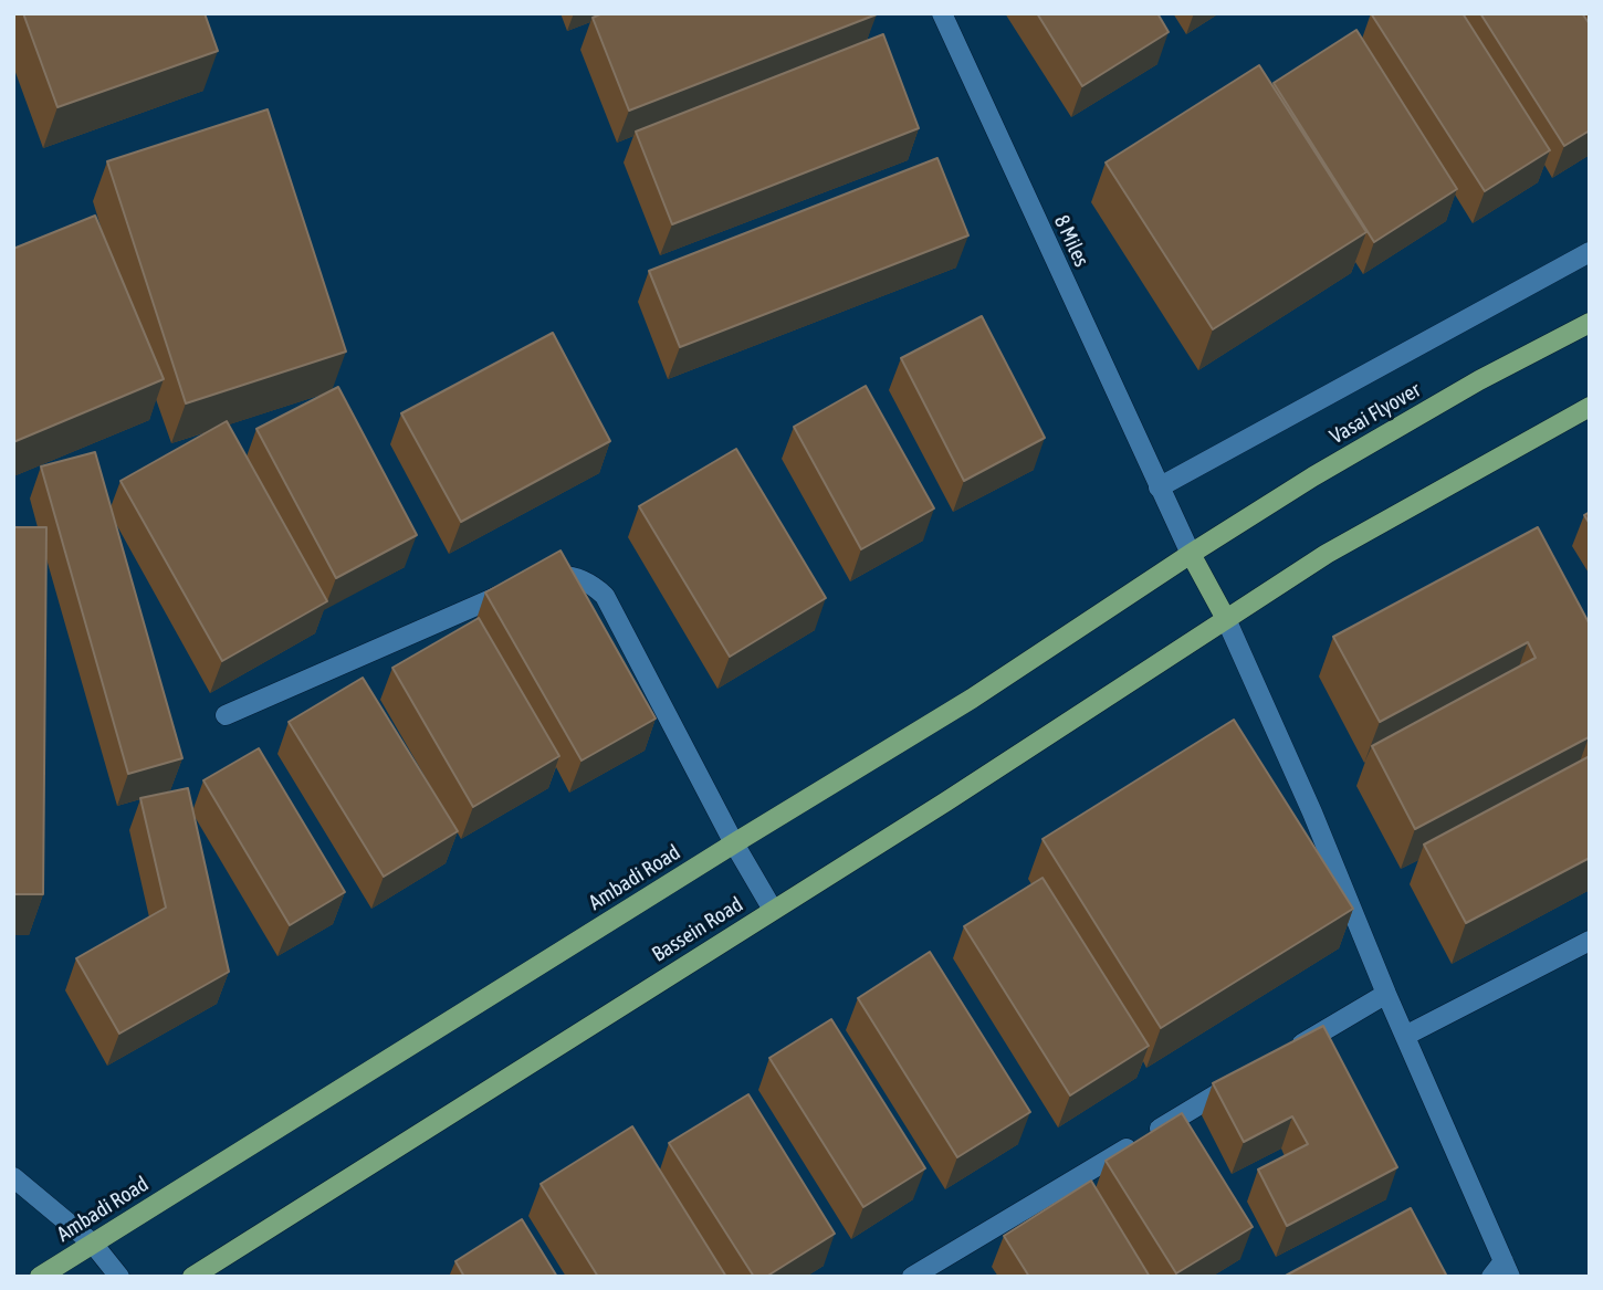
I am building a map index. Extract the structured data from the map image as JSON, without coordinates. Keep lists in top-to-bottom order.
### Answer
{
  "streets": {
    "main road": ["Vasai Flyover", "Ambadi Road", "Bassein Road"],
    "street": ["8 Miles"]
  },
  "crossings": [
    ["Vasai Flyover", "Ambadi Road"]
  ]
}
